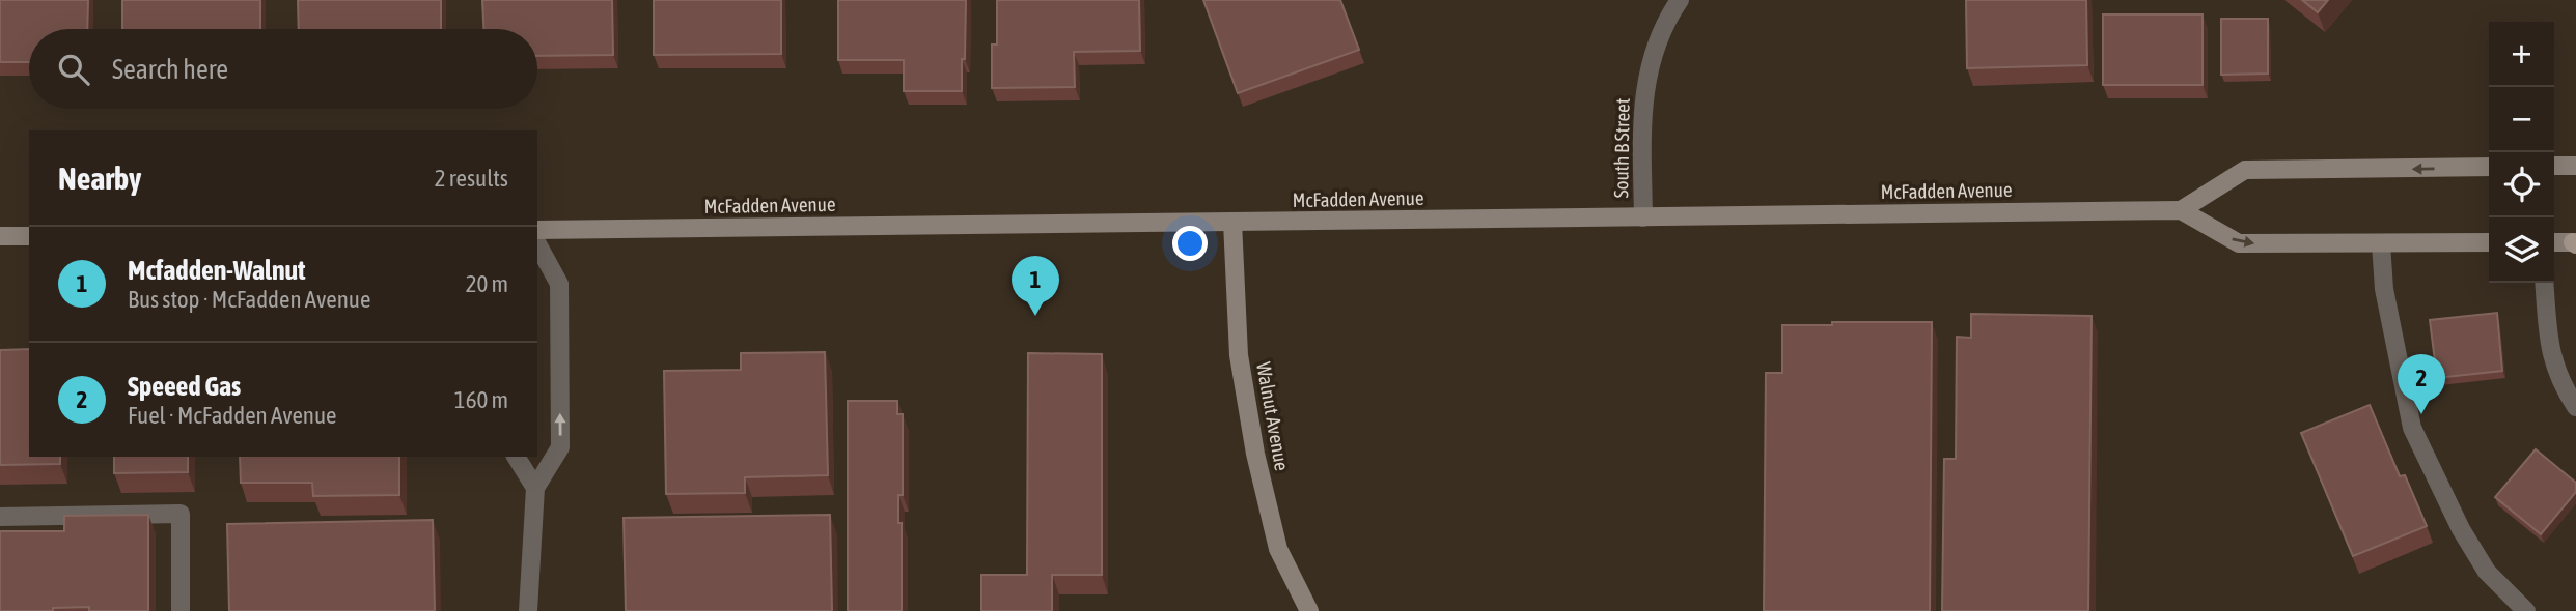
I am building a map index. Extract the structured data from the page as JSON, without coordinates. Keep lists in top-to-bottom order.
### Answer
{
  "streets": {
    "main road": ["McFadden Avenue", "Walnut Avenue"],
    "street": ["South B Street"]
  },
  "crossings": [
    ["South B Street", "McFadden Avenue"],
    ["McFadden Avenue", "Walnut Avenue"]
  ],
  "page": {
    "map_buttons": ["+", "−"],
    "search": "Search here",
    "heading": ["Nearby", "2 results"],
    "list": [
      {
        "mark": "1",
        "name": "Mcfadden-Walnut",
        "note": "Bus stop · McFadden Avenue",
        "value": "20 m"
      },
      {
        "mark": "2",
        "name": "Speeed Gas",
        "note": "Fuel · McFadden Avenue",
        "value": "160 m"
      }
    ],
    "pins": ["1", "2"]
  }
}
